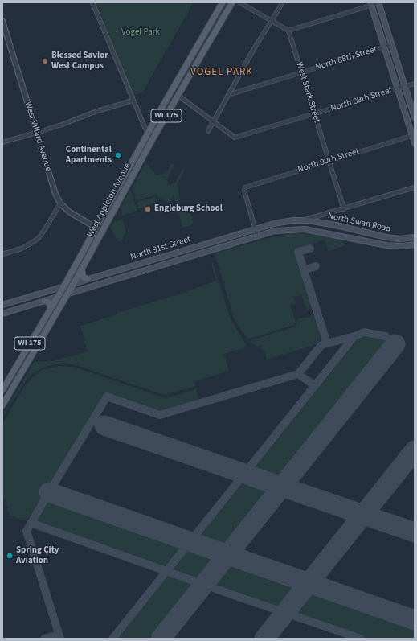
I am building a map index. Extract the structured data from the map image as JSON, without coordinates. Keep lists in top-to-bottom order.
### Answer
{
  "streets": {
    "main road": [
      "WI 175",
      "West Appleton Avenue",
      "North Swan Road",
      "North 91st Street"
    ],
    "street": [
      "North 88th Street",
      "West Stark Street",
      "North 89th Street",
      "West Villard Avenue",
      "North 90th Street"
    ]
  },
  "crossings": [
    ["North 88th Street", "West Stark Street"],
    ["West Stark Street", "North 89th Street"],
    ["West Stark Street", "North 90th Street"],
    ["West Stark Street", "North 91st Street"],
    ["West Villard Avenue", "West Appleton Avenue"],
    ["North 90th Street", "North 91st Street"],
    ["West Appleton Avenue", "North 91st Street"],
    ["North Swan Road", "North 91st Street"]
  ],
  "districts": ["VOGEL PARK"],
  "parks": ["Vogel Park"],
  "places": [
    "Blessed Savior West Campus",
    "Continental Apartments",
    "Engleburg School",
    "Spring City Aviation"
  ]
}
